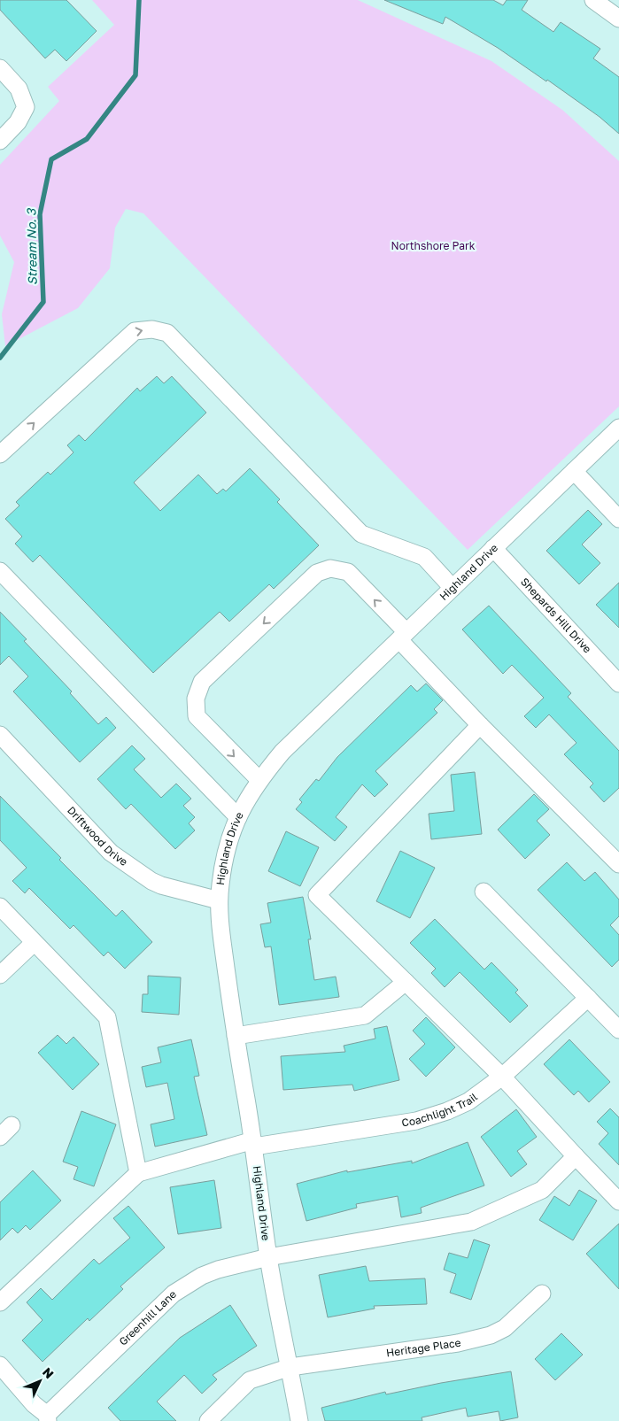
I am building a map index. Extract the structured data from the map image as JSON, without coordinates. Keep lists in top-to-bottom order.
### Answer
{
  "streets": {
    "street": [
      "Highland Drive",
      "Shepards Hill Drive",
      "Driftwood Drive",
      "Coachlight Trail",
      "Greenhill Lane",
      "Heritage Place"
    ]
  },
  "crossings": [
    ["Highland Drive", "Shepards Hill Drive"],
    ["Highland Drive", "Driftwood Drive"],
    ["Highland Drive", "Coachlight Trail"],
    ["Highland Drive", "Greenhill Lane"],
    ["Highland Drive", "Heritage Place"]
  ],
  "water": ["Stream No. 3"],
  "parks": ["Northshore Park"],
  "north": "top right"
}
